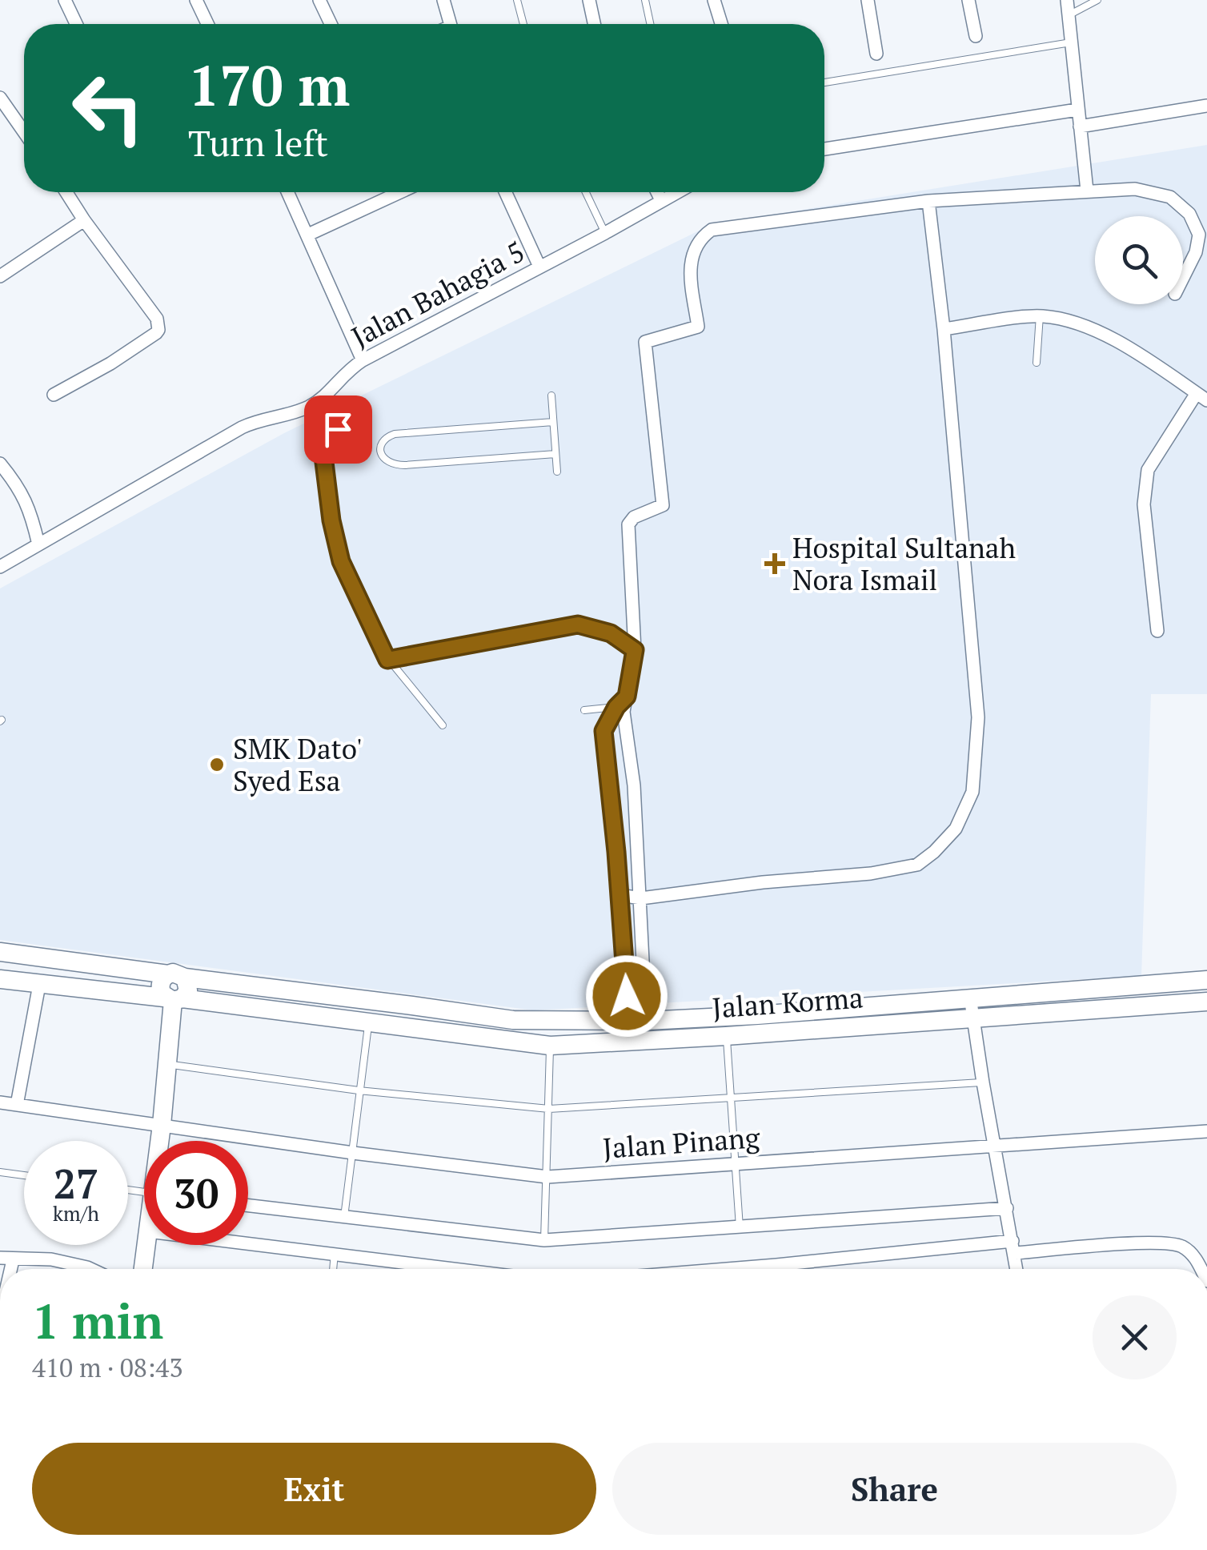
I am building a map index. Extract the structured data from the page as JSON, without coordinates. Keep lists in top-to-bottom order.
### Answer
{
  "streets": {
    "street": ["Jalan Bahagia 5", "Jalan Korma", "Jalan Pinang"]
  },
  "places": {
    "health": ["Hospital Sultanah Nora Ismail"],
    "other": ["SMK Dato' Syed Esa"]
  },
  "page": {
    "turn": ["170 m", "Turn left"],
    "speed": "27 km/h",
    "limit": "30",
    "heading": ["1 min", "410 m · 08:43"],
    "buttons": ["Exit", "Share"]
  }
}
